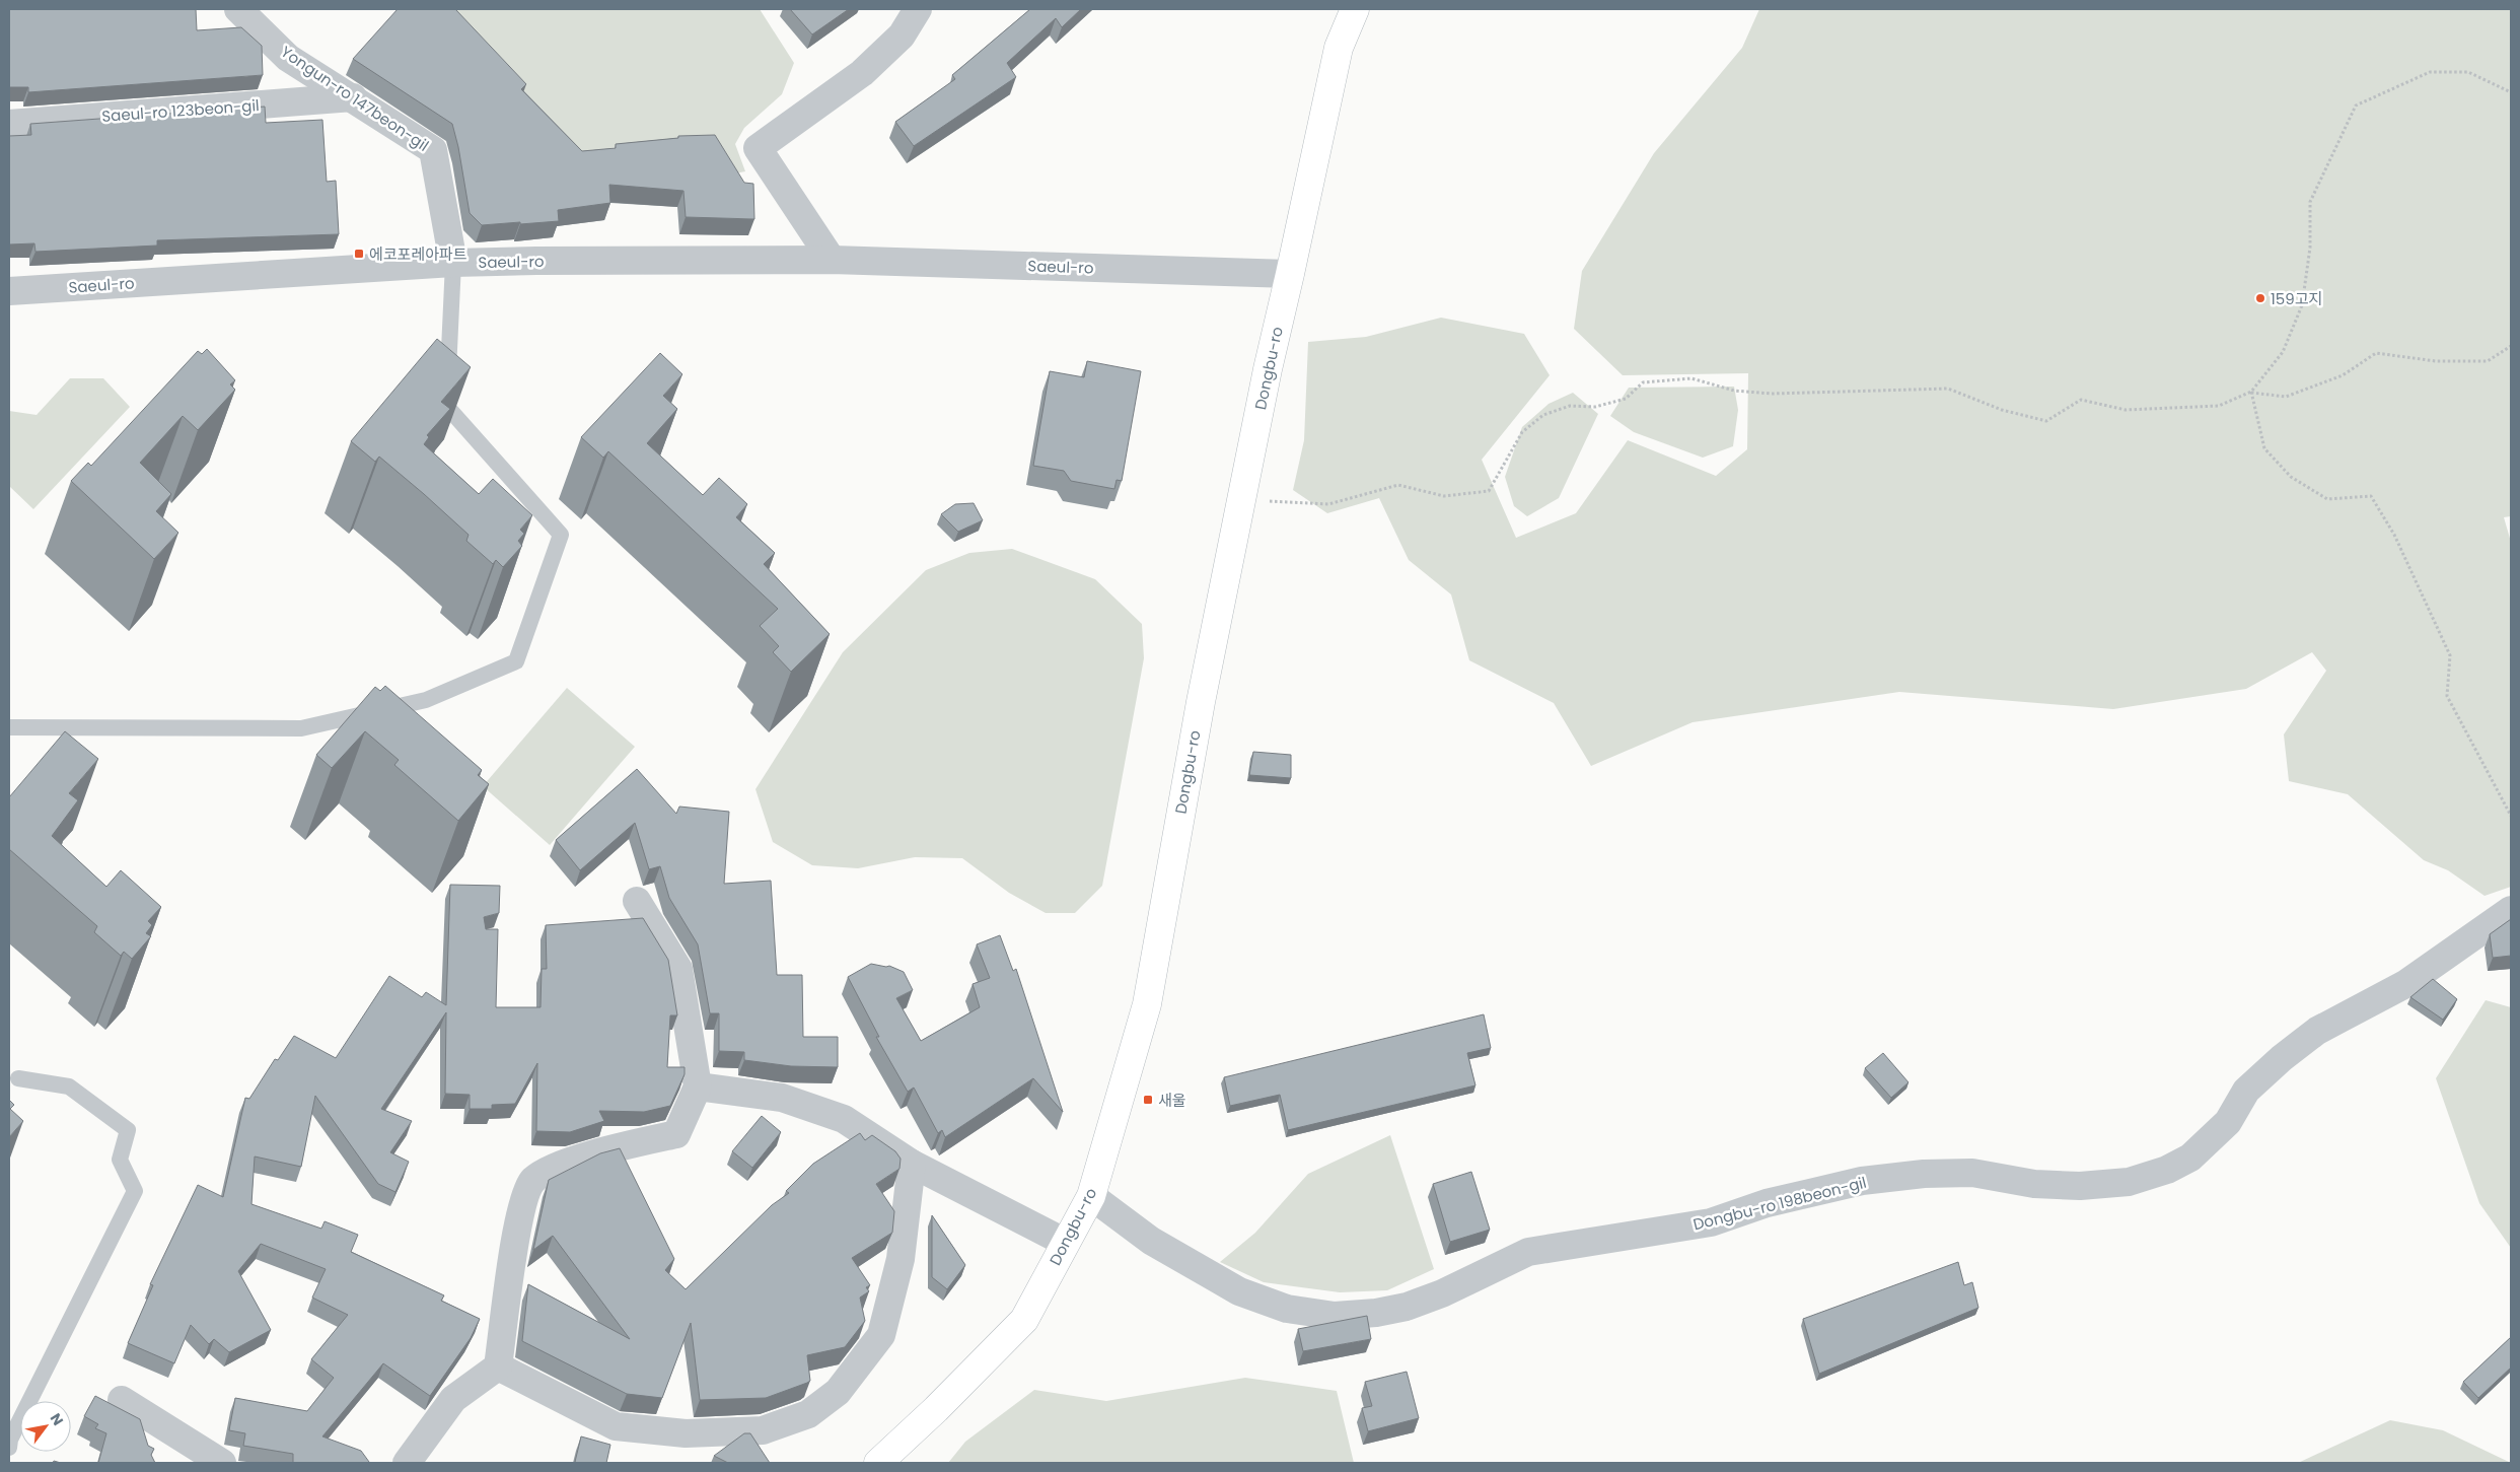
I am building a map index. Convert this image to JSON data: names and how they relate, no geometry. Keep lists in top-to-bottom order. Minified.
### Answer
{"streets":{"main road":["Dongbu-ro"],"street":["Yongun-ro 147beon-gil","Saeul-ro 123beon-gil","Saeul-ro","Dongbu-ro 198beon-gil"]},"crossings":[["Yongun-ro 147beon-gil","Saeul-ro 123beon-gil"],["Yongun-ro 147beon-gil","Saeul-ro"],["Saeul-ro","Dongbu-ro"],["Dongbu-ro","Dongbu-ro 198beon-gil"]],"places":{"transit":["에코포레아파트","새울"],"other":["159고지"]},"north":"top right"}
